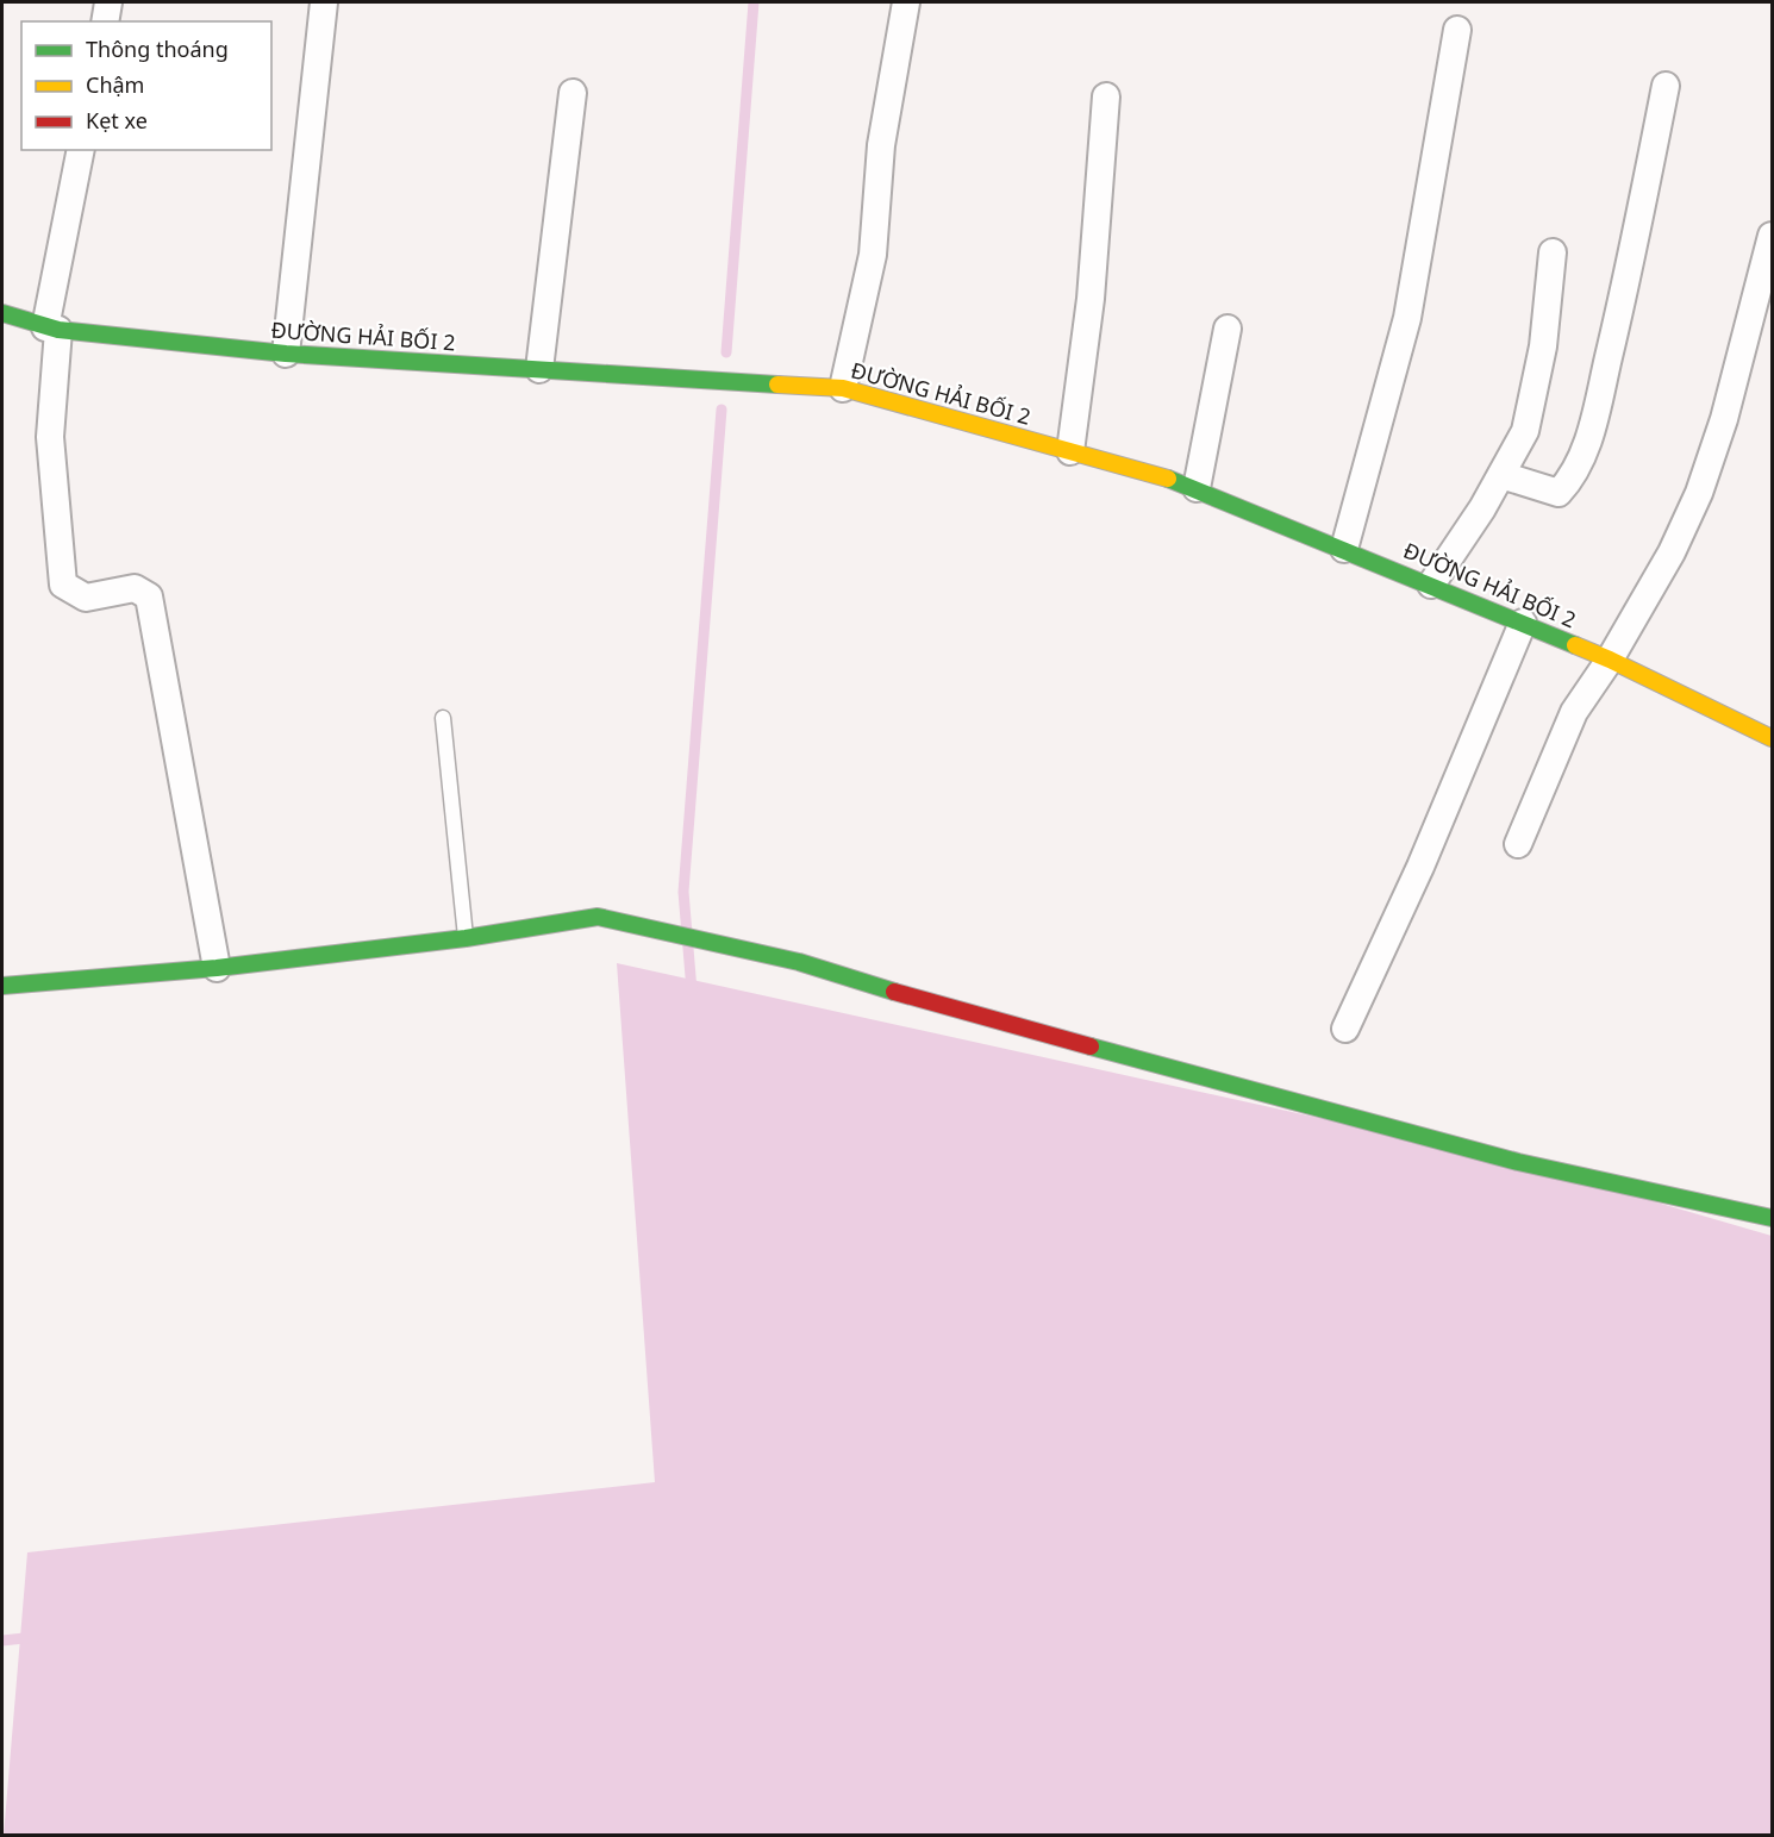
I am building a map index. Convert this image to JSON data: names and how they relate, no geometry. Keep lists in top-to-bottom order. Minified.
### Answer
{"streets":{"street":["ĐƯỜNG HẢI BỐI 2"]},"legend":["Thông thoáng","Chậm","Kẹt xe"]}
